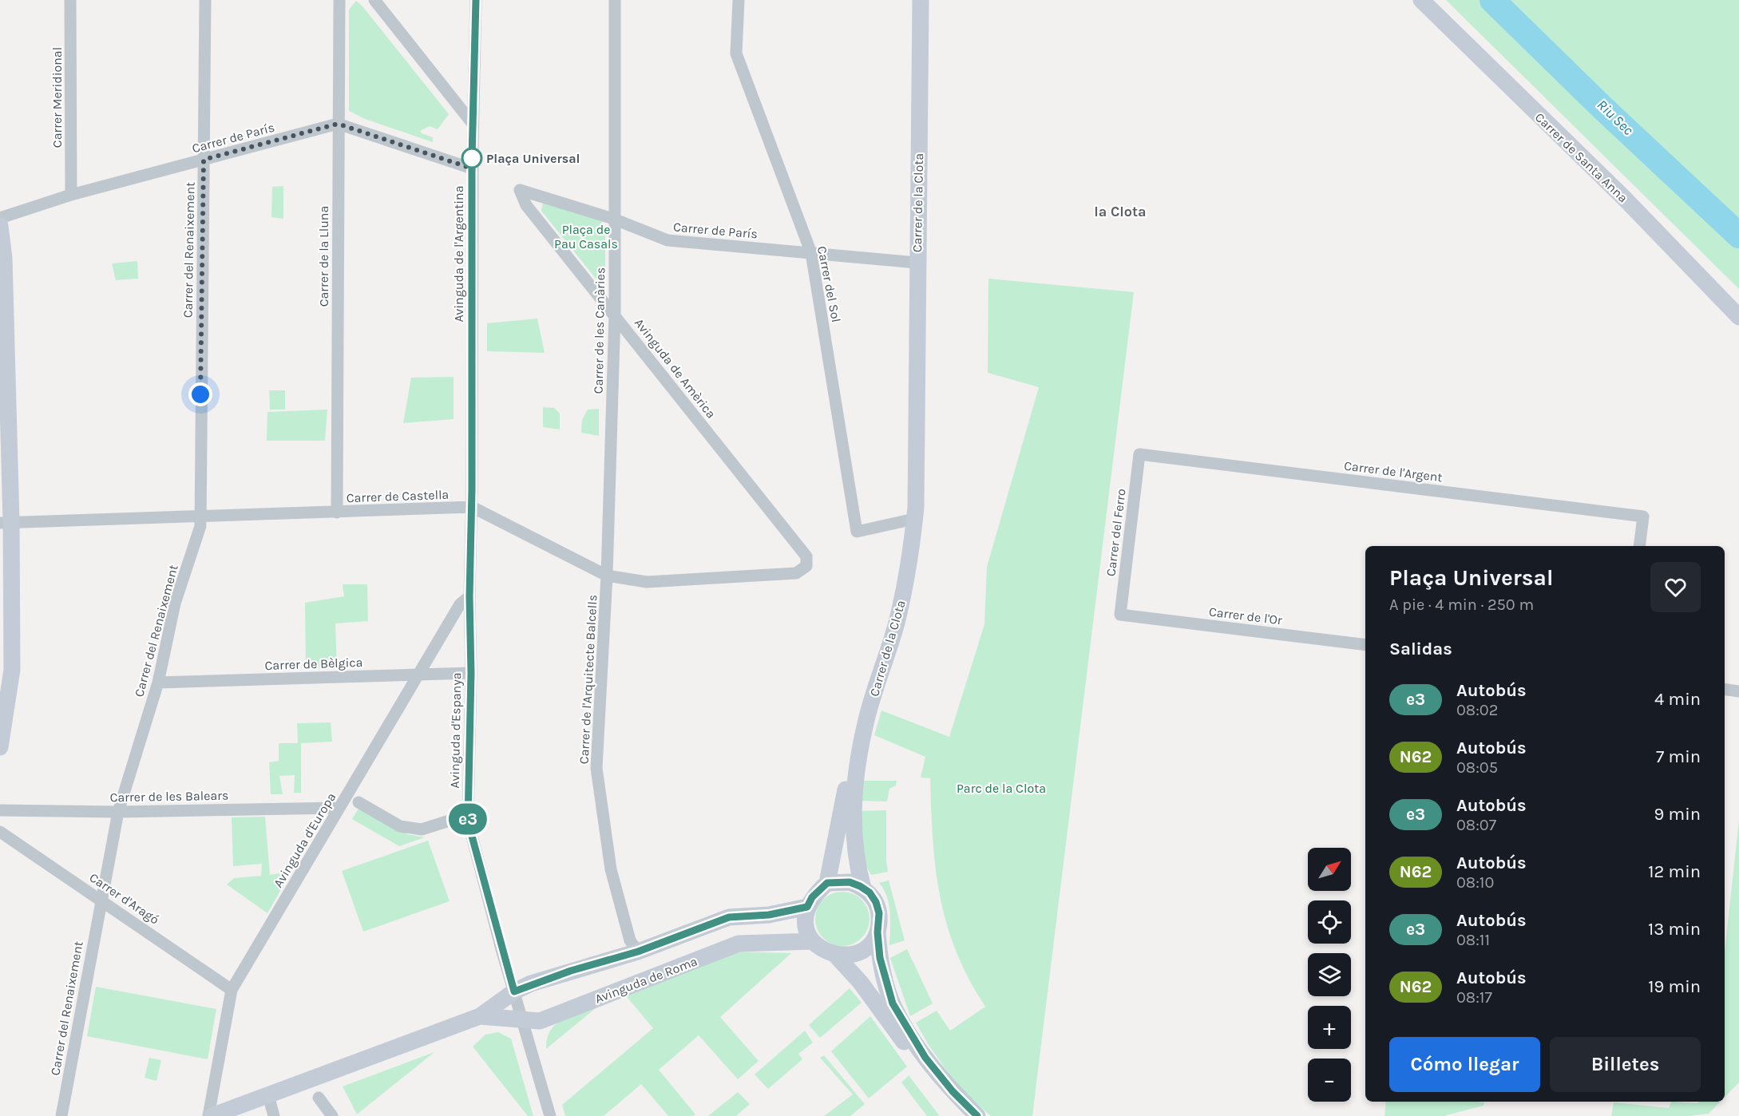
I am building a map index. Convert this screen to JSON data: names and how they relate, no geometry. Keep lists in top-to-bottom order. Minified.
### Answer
{"streets":{"street":["Carrer Meridional","Carrer de París","Carrer de Santa Anna","Carrer de la Clota","Carrer del Renaixement","Avinguda de l'Argentina","Carrer de la Lluna","Carrer del Sol","Carrer de les Canàries","Avinguda de Amèrica","Carrer de l'Argent","Carrer de Castella","Carrer del Ferro","Carrer de l'Or","Carrer de Bèlgica","Carrer de l'Arquitecte Balcells","Avinguda d'Espanya","Carrer de les Balears","Avinguda d'Europa","Carrer d'Aragó","Avinguda de Roma"]},"crossings":[["Carrer Meridional","Carrer de París"],["Carrer de París","Carrer de la Clota"],["Carrer de París","Carrer del Renaixement"],["Carrer de París","Carrer de la Lluna"],["Carrer de París","Carrer del Sol"],["Carrer de París","Carrer de les Canàries"],["Carrer de París","Avinguda de Amèrica"],["Carrer de la Clota","Carrer del Sol"],["Carrer de la Clota","Avinguda de Roma"],["Carrer del Renaixement","Carrer de Castella"],["Carrer del Renaixement","Carrer de Bèlgica"],["Carrer del Renaixement","Carrer de les Balears"],["Carrer del Renaixement","Carrer d'Aragó"],["Avinguda de l'Argentina","Carrer de Castella"],["Avinguda de l'Argentina","Avinguda d'Espanya"],["Carrer de la Lluna","Carrer de Castella"],["Carrer de les Canàries","Avinguda de Amèrica"],["Carrer de les Canàries","Carrer de Castella"],["Carrer de les Canàries","Carrer de l'Arquitecte Balcells"],["Avinguda de Amèrica","Carrer de Castella"],["Carrer de l'Argent","Carrer del Ferro"],["Carrer de Castella","Carrer de l'Arquitecte Balcells"],["Carrer de Castella","Avinguda d'Espanya"],["Carrer del Ferro","Carrer de l'Or"],["Carrer de Bèlgica","Avinguda d'Espanya"],["Carrer de Bèlgica","Avinguda d'Europa"],["Carrer de l'Arquitecte Balcells","Avinguda de Roma"],["Avinguda d'Espanya","Avinguda d'Europa"],["Avinguda d'Espanya","Avinguda de Roma"],["Carrer de les Balears","Avinguda d'Europa"],["Avinguda d'Europa","Carrer d'Aragó"],["Avinguda d'Europa","Avinguda de Roma"]],"districts":["la Clota"],"water":["Riu Sec"],"parks":["Plaça de Pau Casals","Parc de la Clota"],"places":["Plaça Universal"],"lines":["bus line e3"],"north":"top right","page":{"on_map":"e3","heading":[["Plaça Universal","A pie · 4 min · 250 m"],"Salidas"],"list":[{"mark":"e3","name":"Autobús","note":"08:02","value":"4 min"},{"mark":"N62","name":"Autobús","note":"08:05","value":"7 min"},{"mark":"e3","name":"Autobús","note":"08:07","value":"9 min"},{"mark":"N62","name":"Autobús","note":"08:10","value":"12 min"},{"mark":"e3","name":"Autobús","note":"08:11","value":"13 min"},{"mark":"N62","name":"Autobús","note":"08:17","value":"19 min"}],"map_buttons":["+","−"],"buttons":["Cómo llegar","Billetes"]}}
